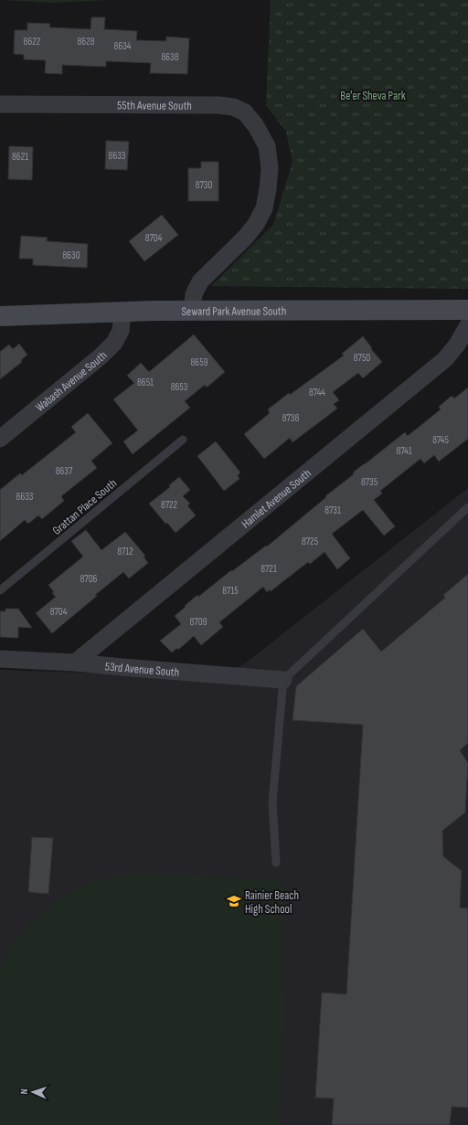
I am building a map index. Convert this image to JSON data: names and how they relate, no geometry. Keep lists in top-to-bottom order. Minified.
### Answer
{"streets":{"street":["55th Avenue South","Seward Park Avenue South","Wabash Avenue South","Hamlet Avenue South","53rd Avenue South"],"lane":["Grattan Place South"]},"crossings":[["55th Avenue South","Seward Park Avenue South"],["Seward Park Avenue South","Wabash Avenue South"],["Hamlet Avenue South","53rd Avenue South"]],"parks":["Be'er Sheva Park"],"places":{"school or university":["Rainier Beach High School"]},"house_numbers":["8622","8628","8634","8638","8633","8621","8730","8704","8630","8750","8659","8651","8653","8744","8738","8745","8741","8637","8735","8633","8722","8731","8725","8712","8721","8706","8715","8704","8709"],"north":"left"}
